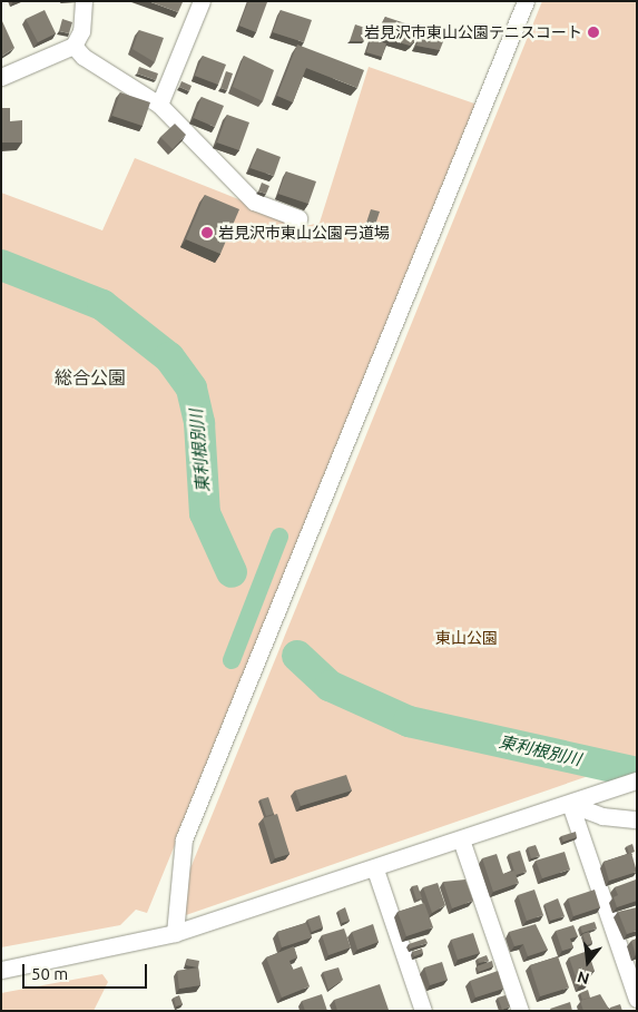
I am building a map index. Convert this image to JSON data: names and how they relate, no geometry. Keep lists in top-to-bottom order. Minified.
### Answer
{"districts":["総合公園"],"water":["東利根別川"],"parks":["東山公園"],"places":["岩見沢市東山公園テニスコート","岩見沢市東山公園弓道場"],"scale_bar":"50 m","north":"bottom"}
